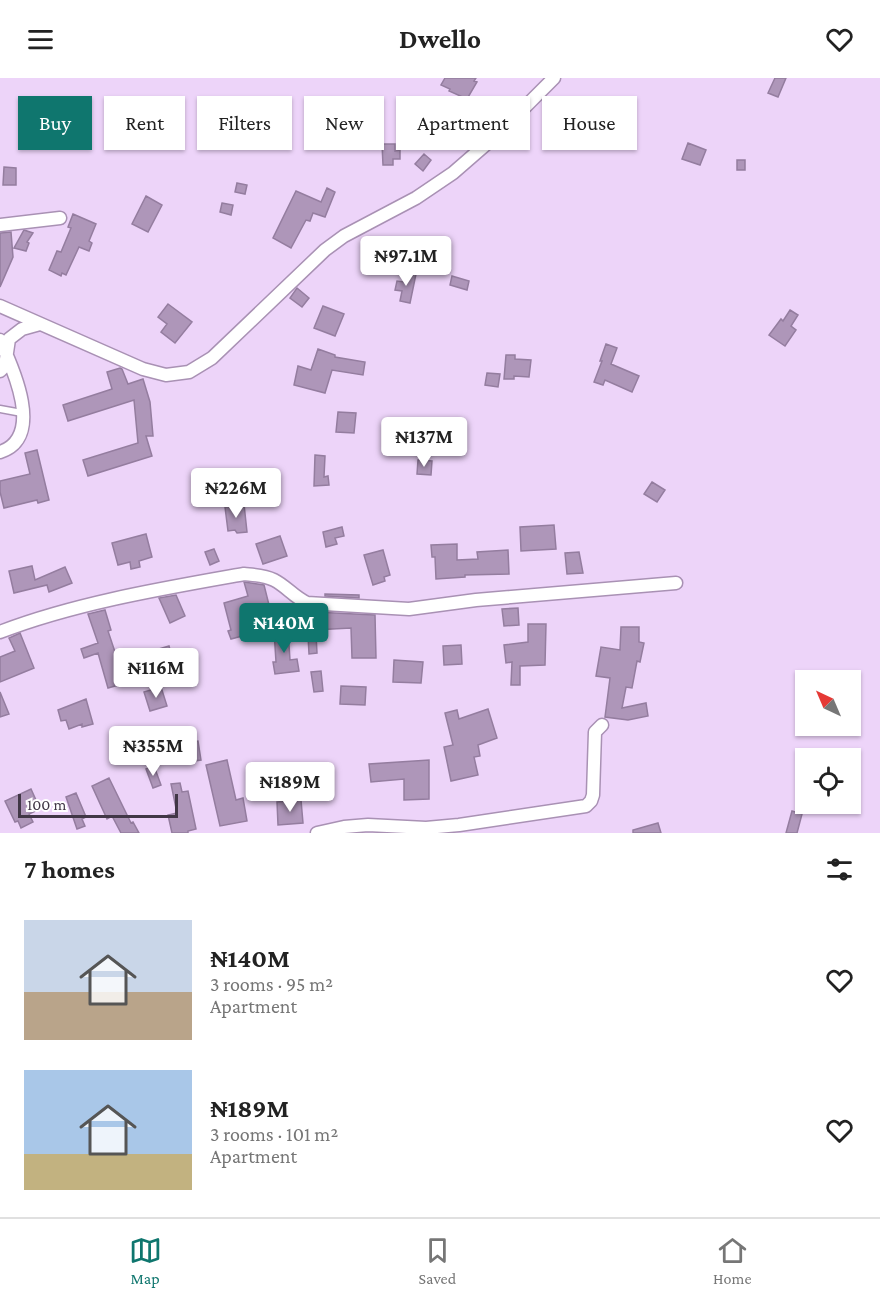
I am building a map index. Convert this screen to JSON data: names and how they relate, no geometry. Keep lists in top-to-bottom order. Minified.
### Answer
{"scale_bar":"100 m","north":"top left","page":{"header":"Dwello","chip":["Buy","Rent","Filters","New","Apartment","House"],"price":["₦97.1M","₦137M","₦226M","₦140M","₦116M","₦355M","₦189M"],"scale":"100 m","heading":"7 homes","list":[{"name":"₦140M","note":"3 rooms · 95 m² · Apartment"},{"name":"₦189M","note":"3 rooms · 101 m² · Apartment"}],"tabs":["Map","Saved","Home"]}}
